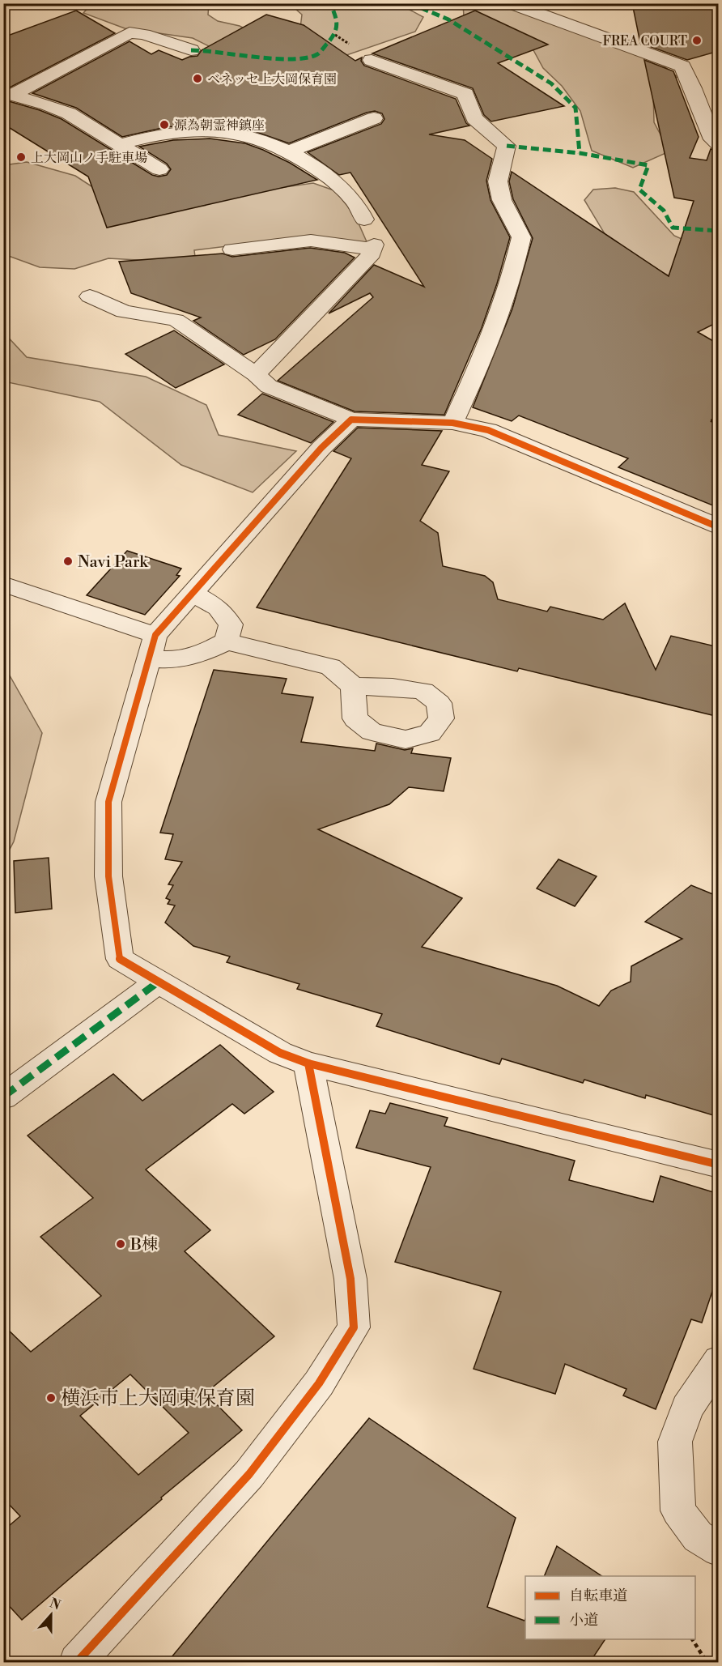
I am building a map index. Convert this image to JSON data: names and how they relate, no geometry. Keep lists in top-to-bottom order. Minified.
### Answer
{"places":["FREA COURT","ベネッセ上大岡保育園","源為朝霊神鎮座","上大岡山ノ手駐車場","Navi Park","B棟","横浜市上大岡東保育園"],"legend":["自転車道","小道"],"north":"top"}
